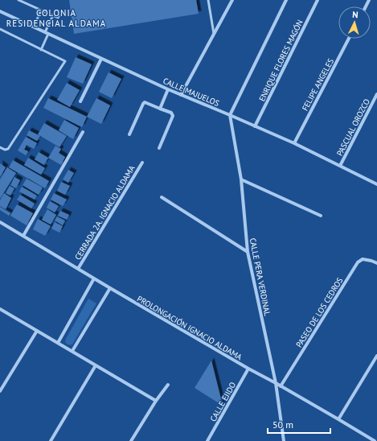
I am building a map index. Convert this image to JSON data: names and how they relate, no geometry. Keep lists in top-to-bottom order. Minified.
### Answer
{"streets":{"street":["ENRIQUE FLORES MAGÓN","FELIPE ANGELES","CALLE MAJUELOS","PASCUAL OROZCO","CERRADA 2A. IGNACIO ALDAMA","CALLE PERA VERDINAL","PASEO DE LOS CEDROS","PROLONGACIÓN IGNACIO ALDAMA","CALLE EJIDO"]},"crossings":[["ENRIQUE FLORES MAGÓN","CALLE MAJUELOS"],["FELIPE ANGELES","CALLE MAJUELOS"],["CALLE MAJUELOS","PASCUAL OROZCO"],["CALLE MAJUELOS","CALLE PERA VERDINAL"],["CERRADA 2A. IGNACIO ALDAMA","PROLONGACIÓN IGNACIO ALDAMA"],["CALLE PERA VERDINAL","PROLONGACIÓN IGNACIO ALDAMA"],["PASEO DE LOS CEDROS","PROLONGACIÓN IGNACIO ALDAMA"],["PROLONGACIÓN IGNACIO ALDAMA","CALLE EJIDO"]],"districts":["COLONIA RESIDENCIAL ALDAMA"],"scale_bar":"50 m","north":"top"}
